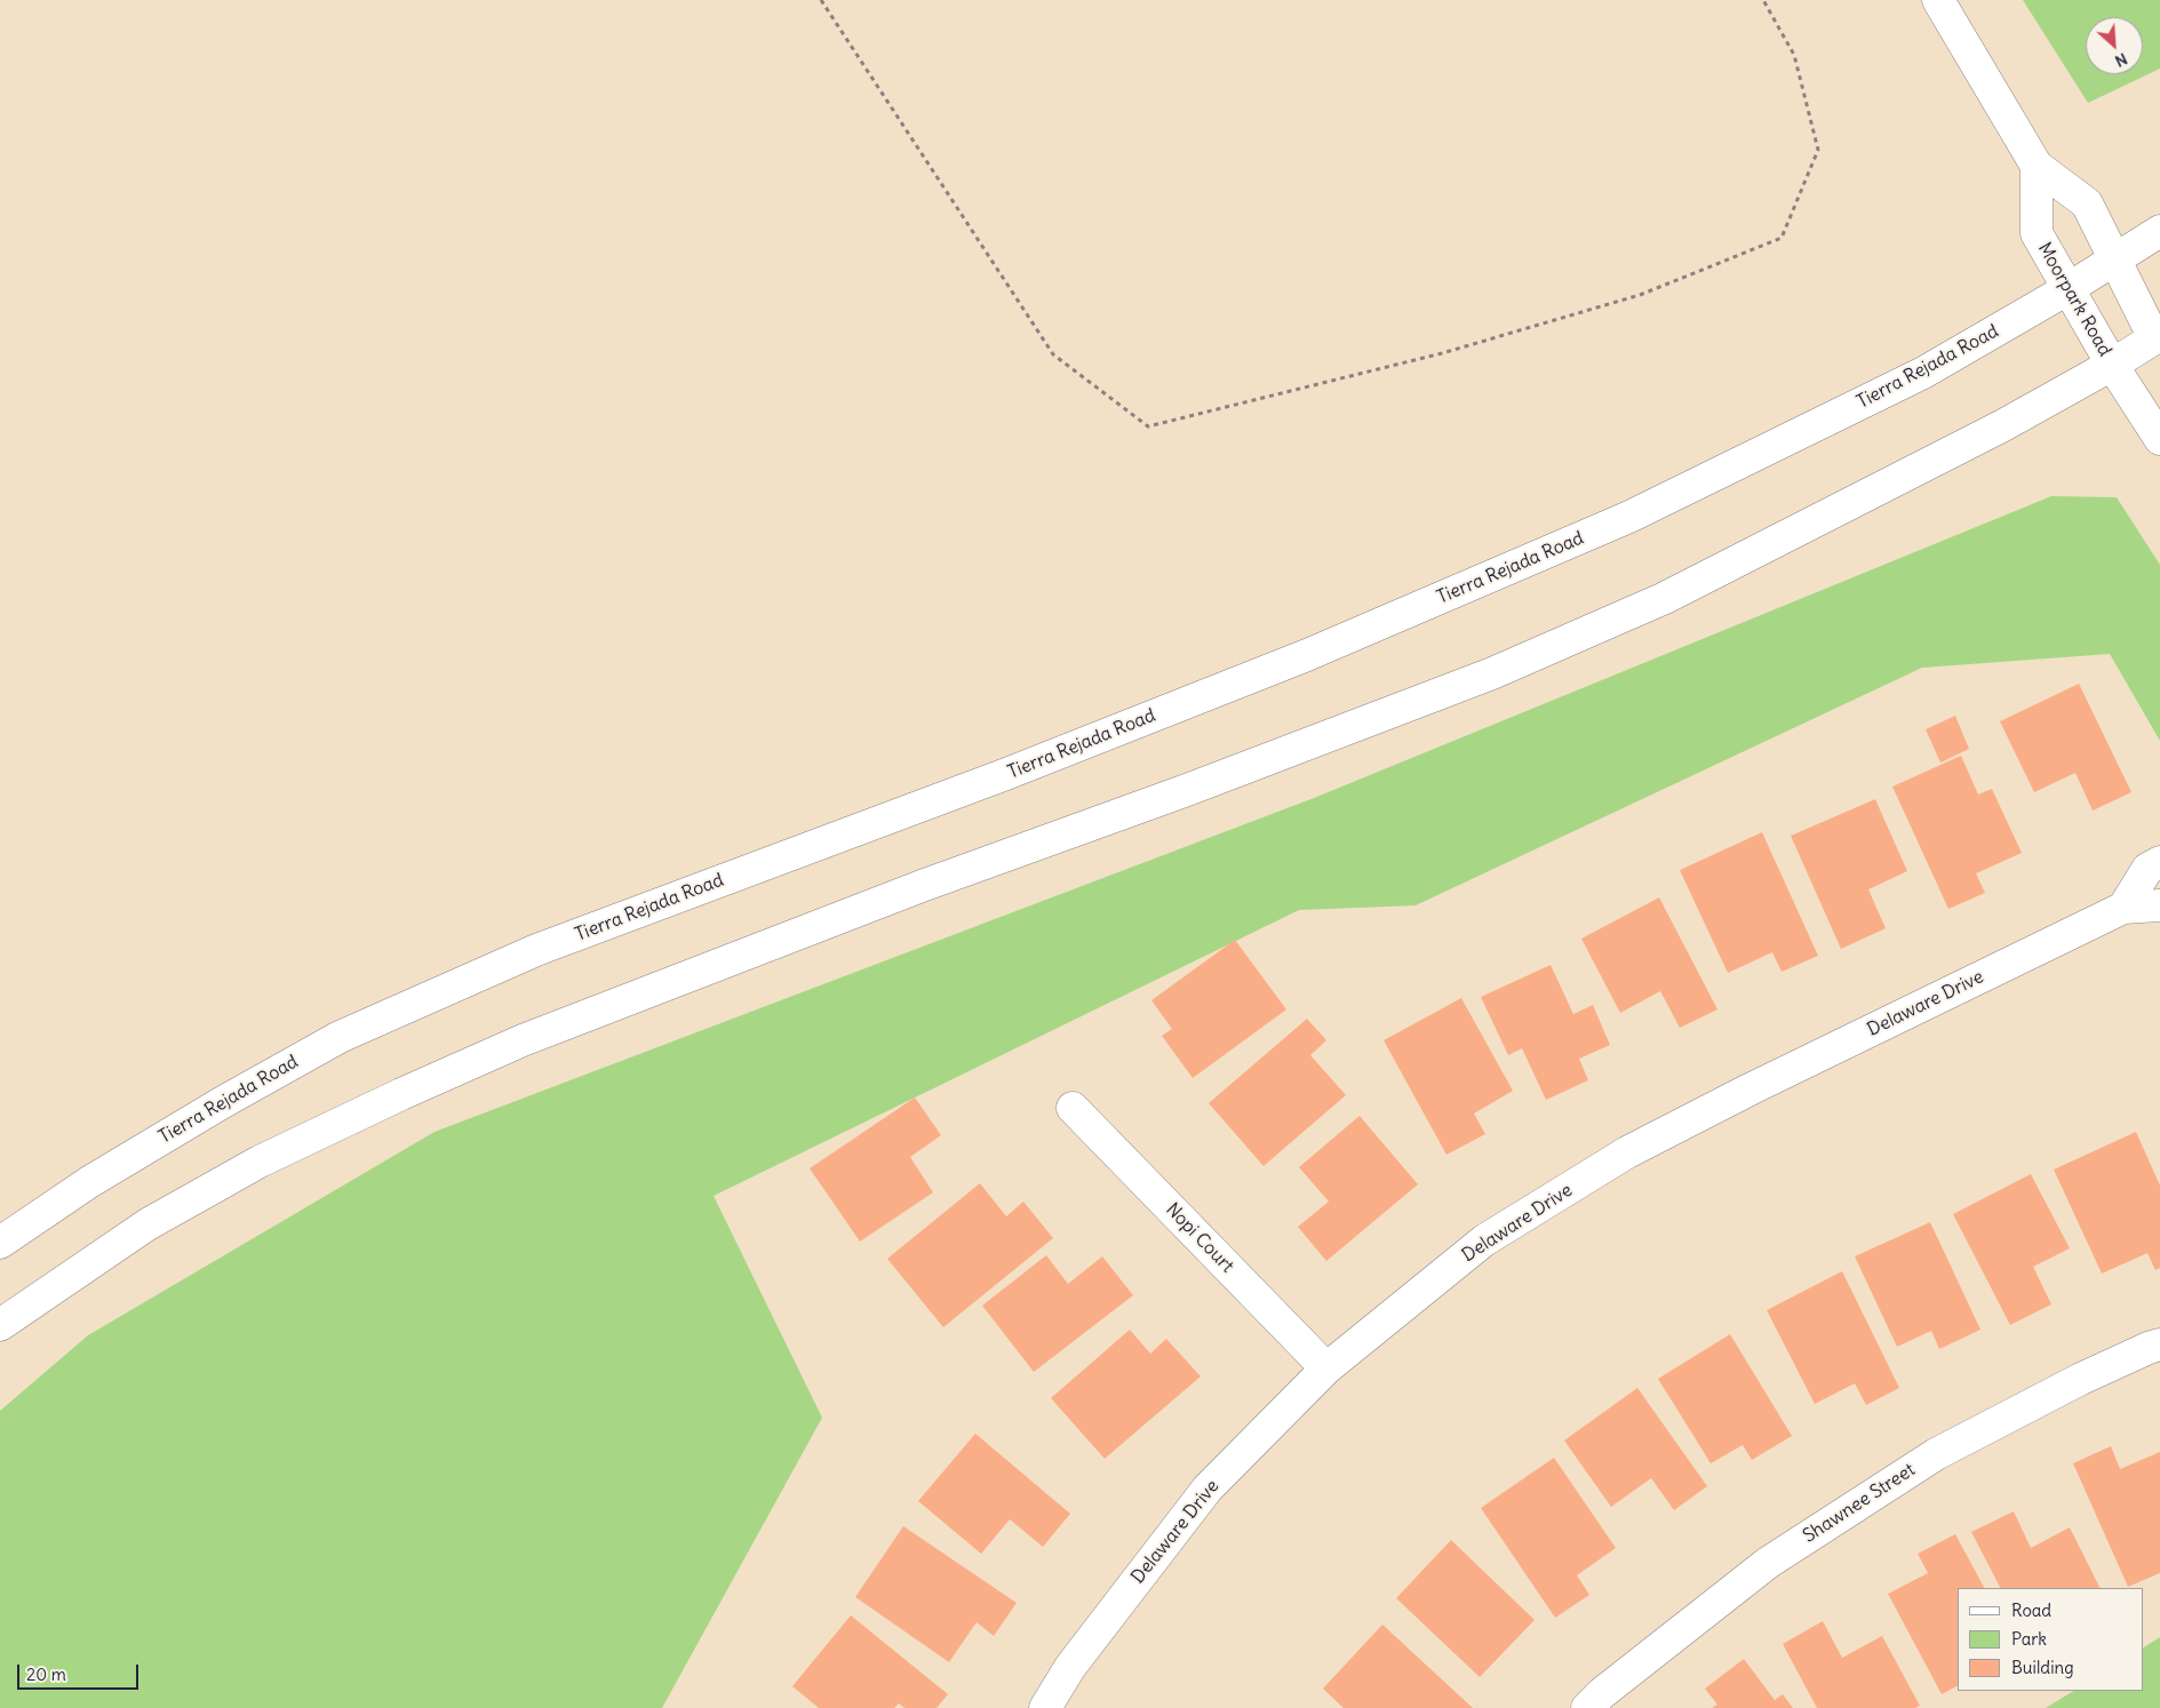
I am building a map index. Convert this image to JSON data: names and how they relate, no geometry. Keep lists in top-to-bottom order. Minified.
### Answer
{"streets":{"main road":["Moorpark Road","Tierra Rejada Road","Delaware Drive","Nopi Court","Shawnee Street"]},"crossings":[["Moorpark Road","Tierra Rejada Road"],["Delaware Drive","Nopi Court"]],"legend":["Road","Park","Building"],"scale_bar":"20 m","north":"bottom right"}
